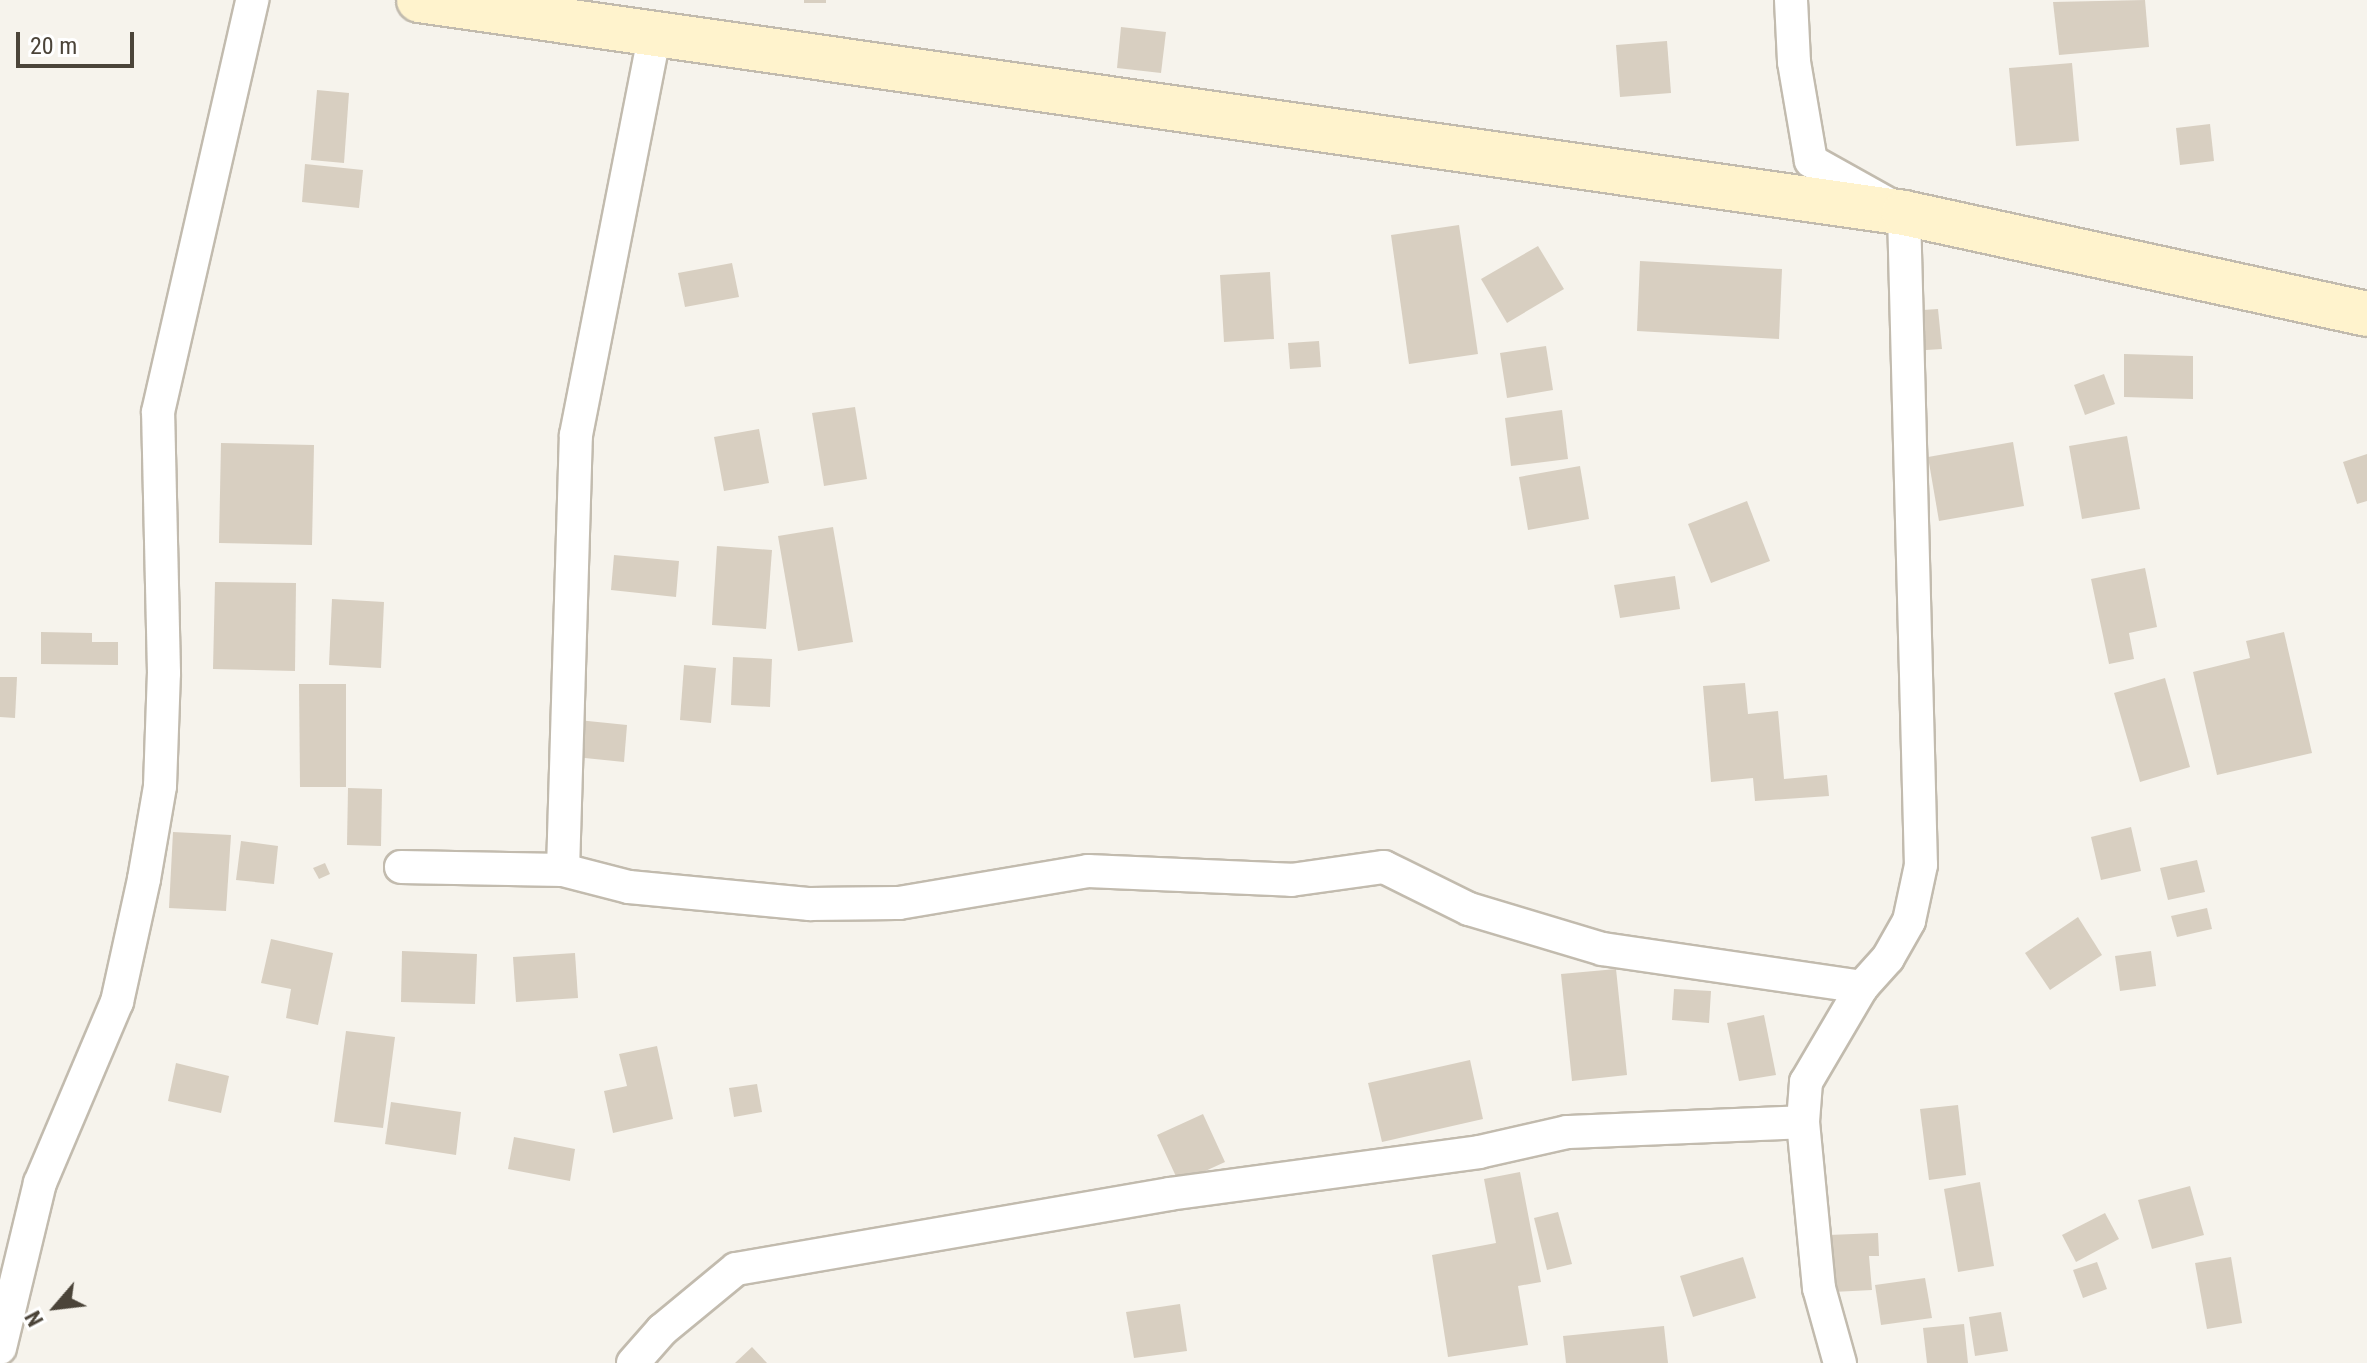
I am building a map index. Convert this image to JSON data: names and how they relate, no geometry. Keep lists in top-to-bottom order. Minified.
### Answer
{"scale_bar":"20 m","north":"bottom left"}
